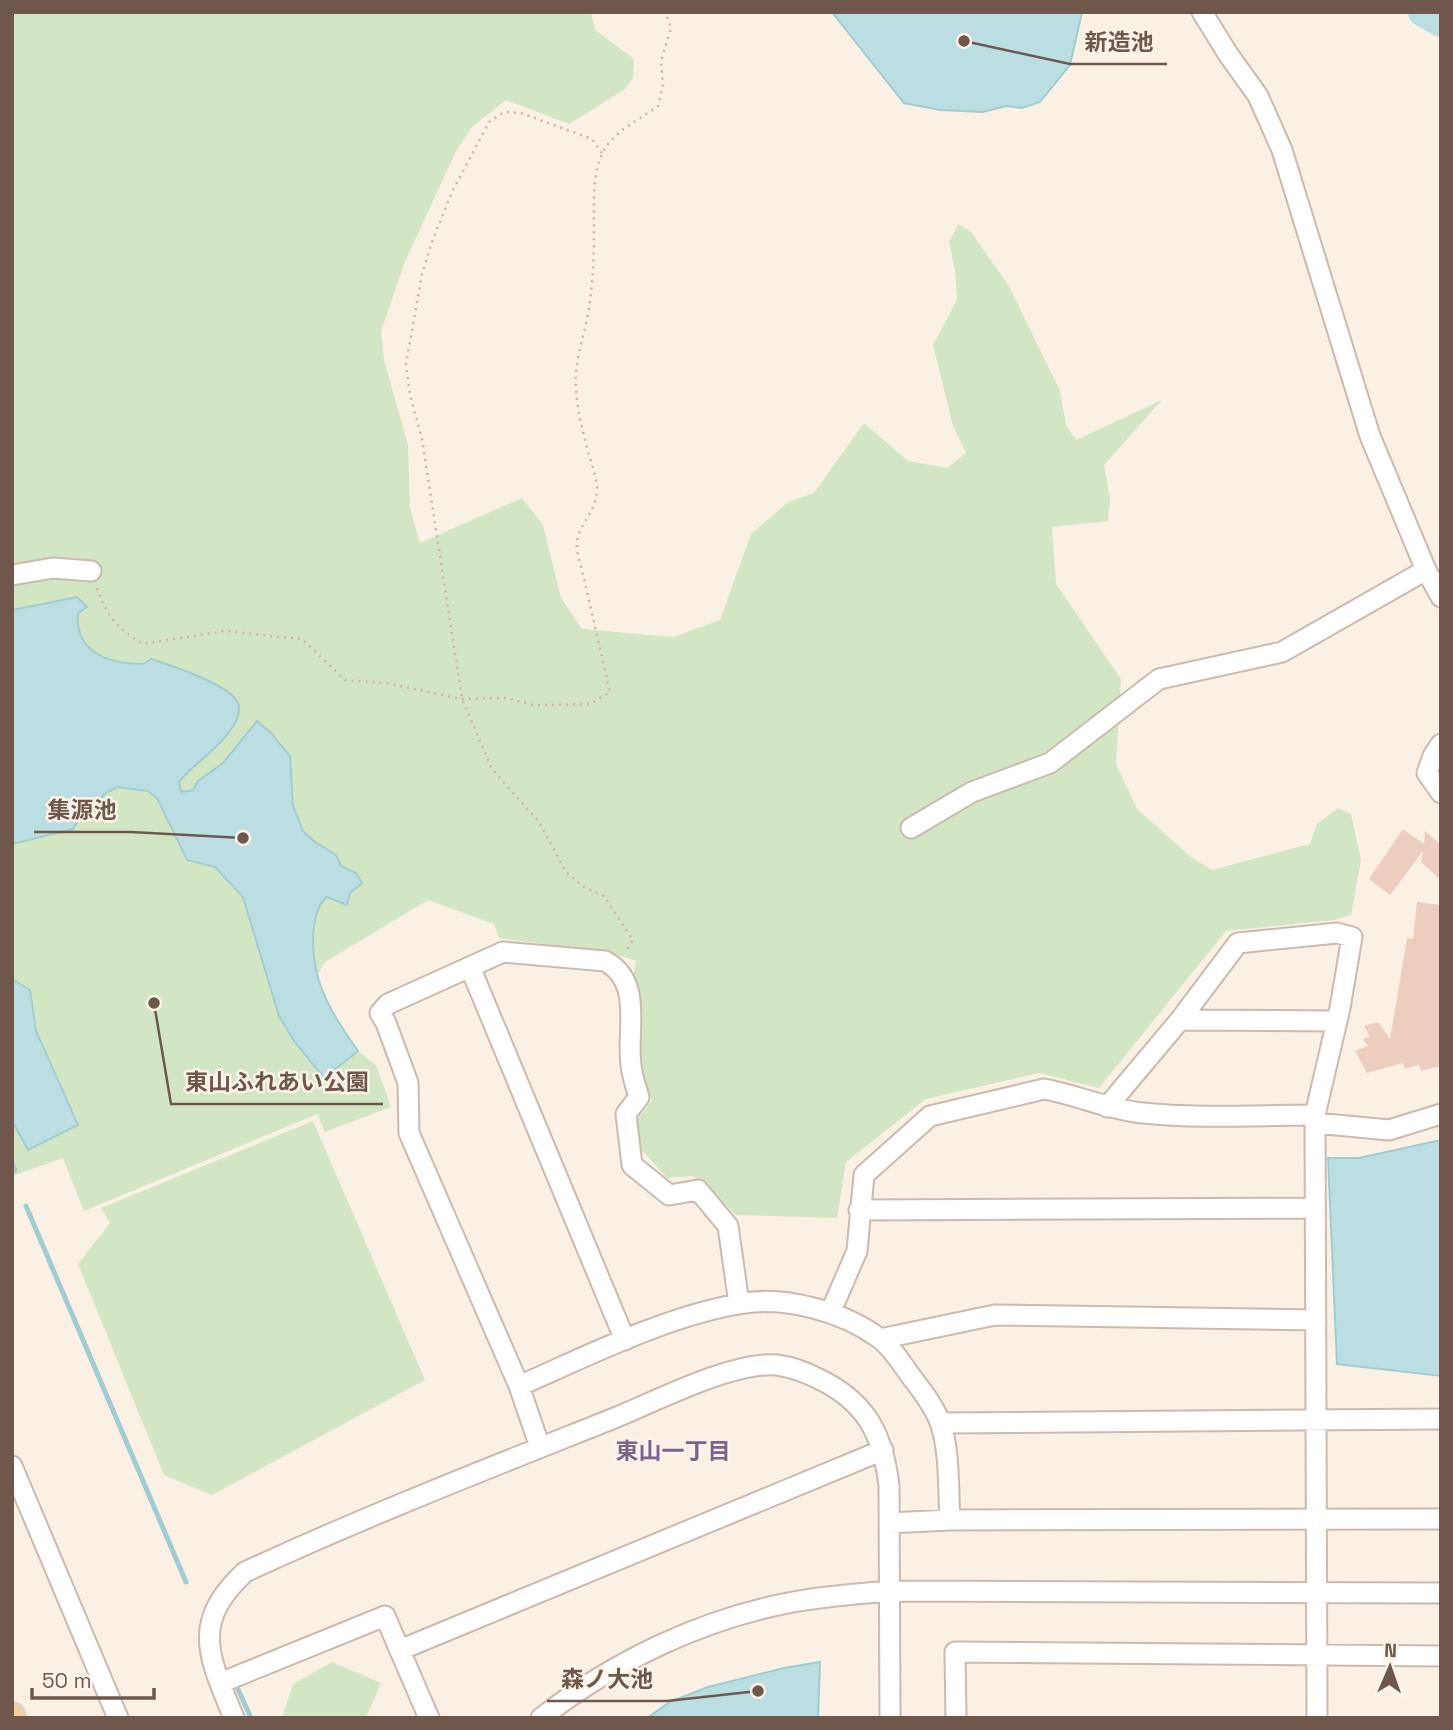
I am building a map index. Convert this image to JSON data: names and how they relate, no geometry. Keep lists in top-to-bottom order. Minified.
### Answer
{"districts":["東山一丁目"],"places":["新造池","集源池","東山ふれあい公園","森ノ大池"],"scale_bar":"50 m","north":"top"}
